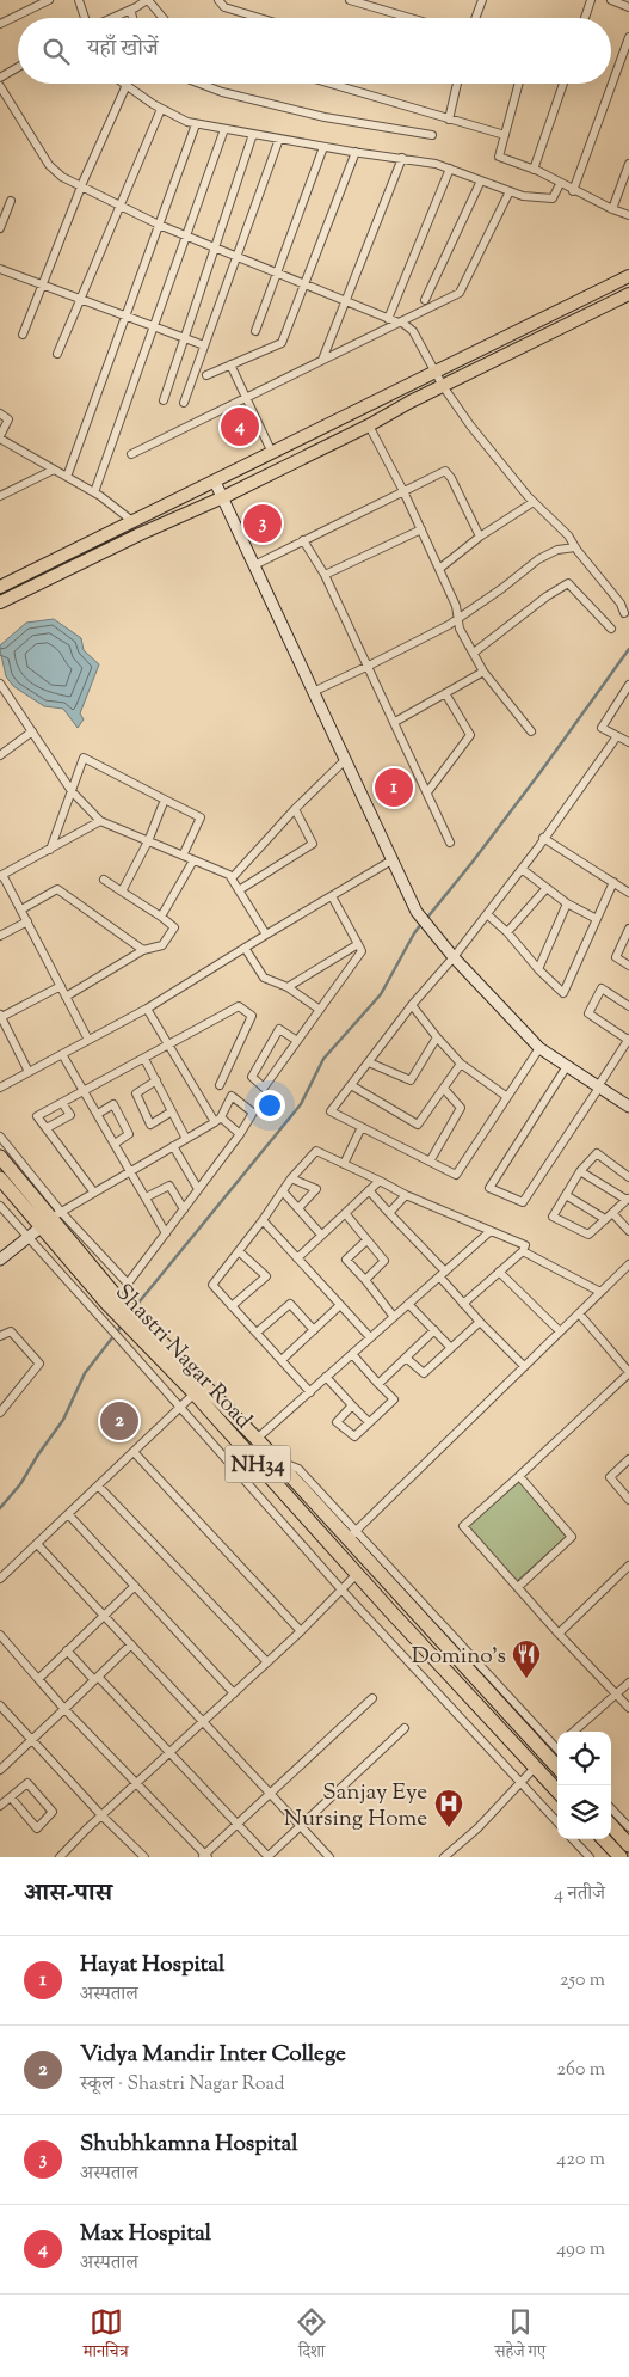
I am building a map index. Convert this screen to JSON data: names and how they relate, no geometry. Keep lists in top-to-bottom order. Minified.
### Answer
{"streets":{"highway":["Shastri Nagar Road","NH34"]},"crossings":[["Shastri Nagar Road","NH34"]],"places":{"restaurant":["Domino's"],"hospital":["Sanjay Eye Nursing Home"]},"page":{"search":"यहाँ खोजें","pins":["4","3","1","2"],"heading":["आस-पास","4 नतीजे"],"list":[{"mark":"1","name":"Hayat Hospital","note":"अस्पताल","value":"250 m"},{"mark":"2","name":"Vidya Mandir Inter College","note":"स्कूल · Shastri Nagar Road","value":"260 m"},{"mark":"3","name":"Shubhkamna Hospital","note":"अस्पताल","value":"420 m"},{"mark":"4","name":"Max Hospital","note":"अस्पताल","value":"490 m"}],"nav":["मानचित्र","दिशा","सहेजे गए"]}}
